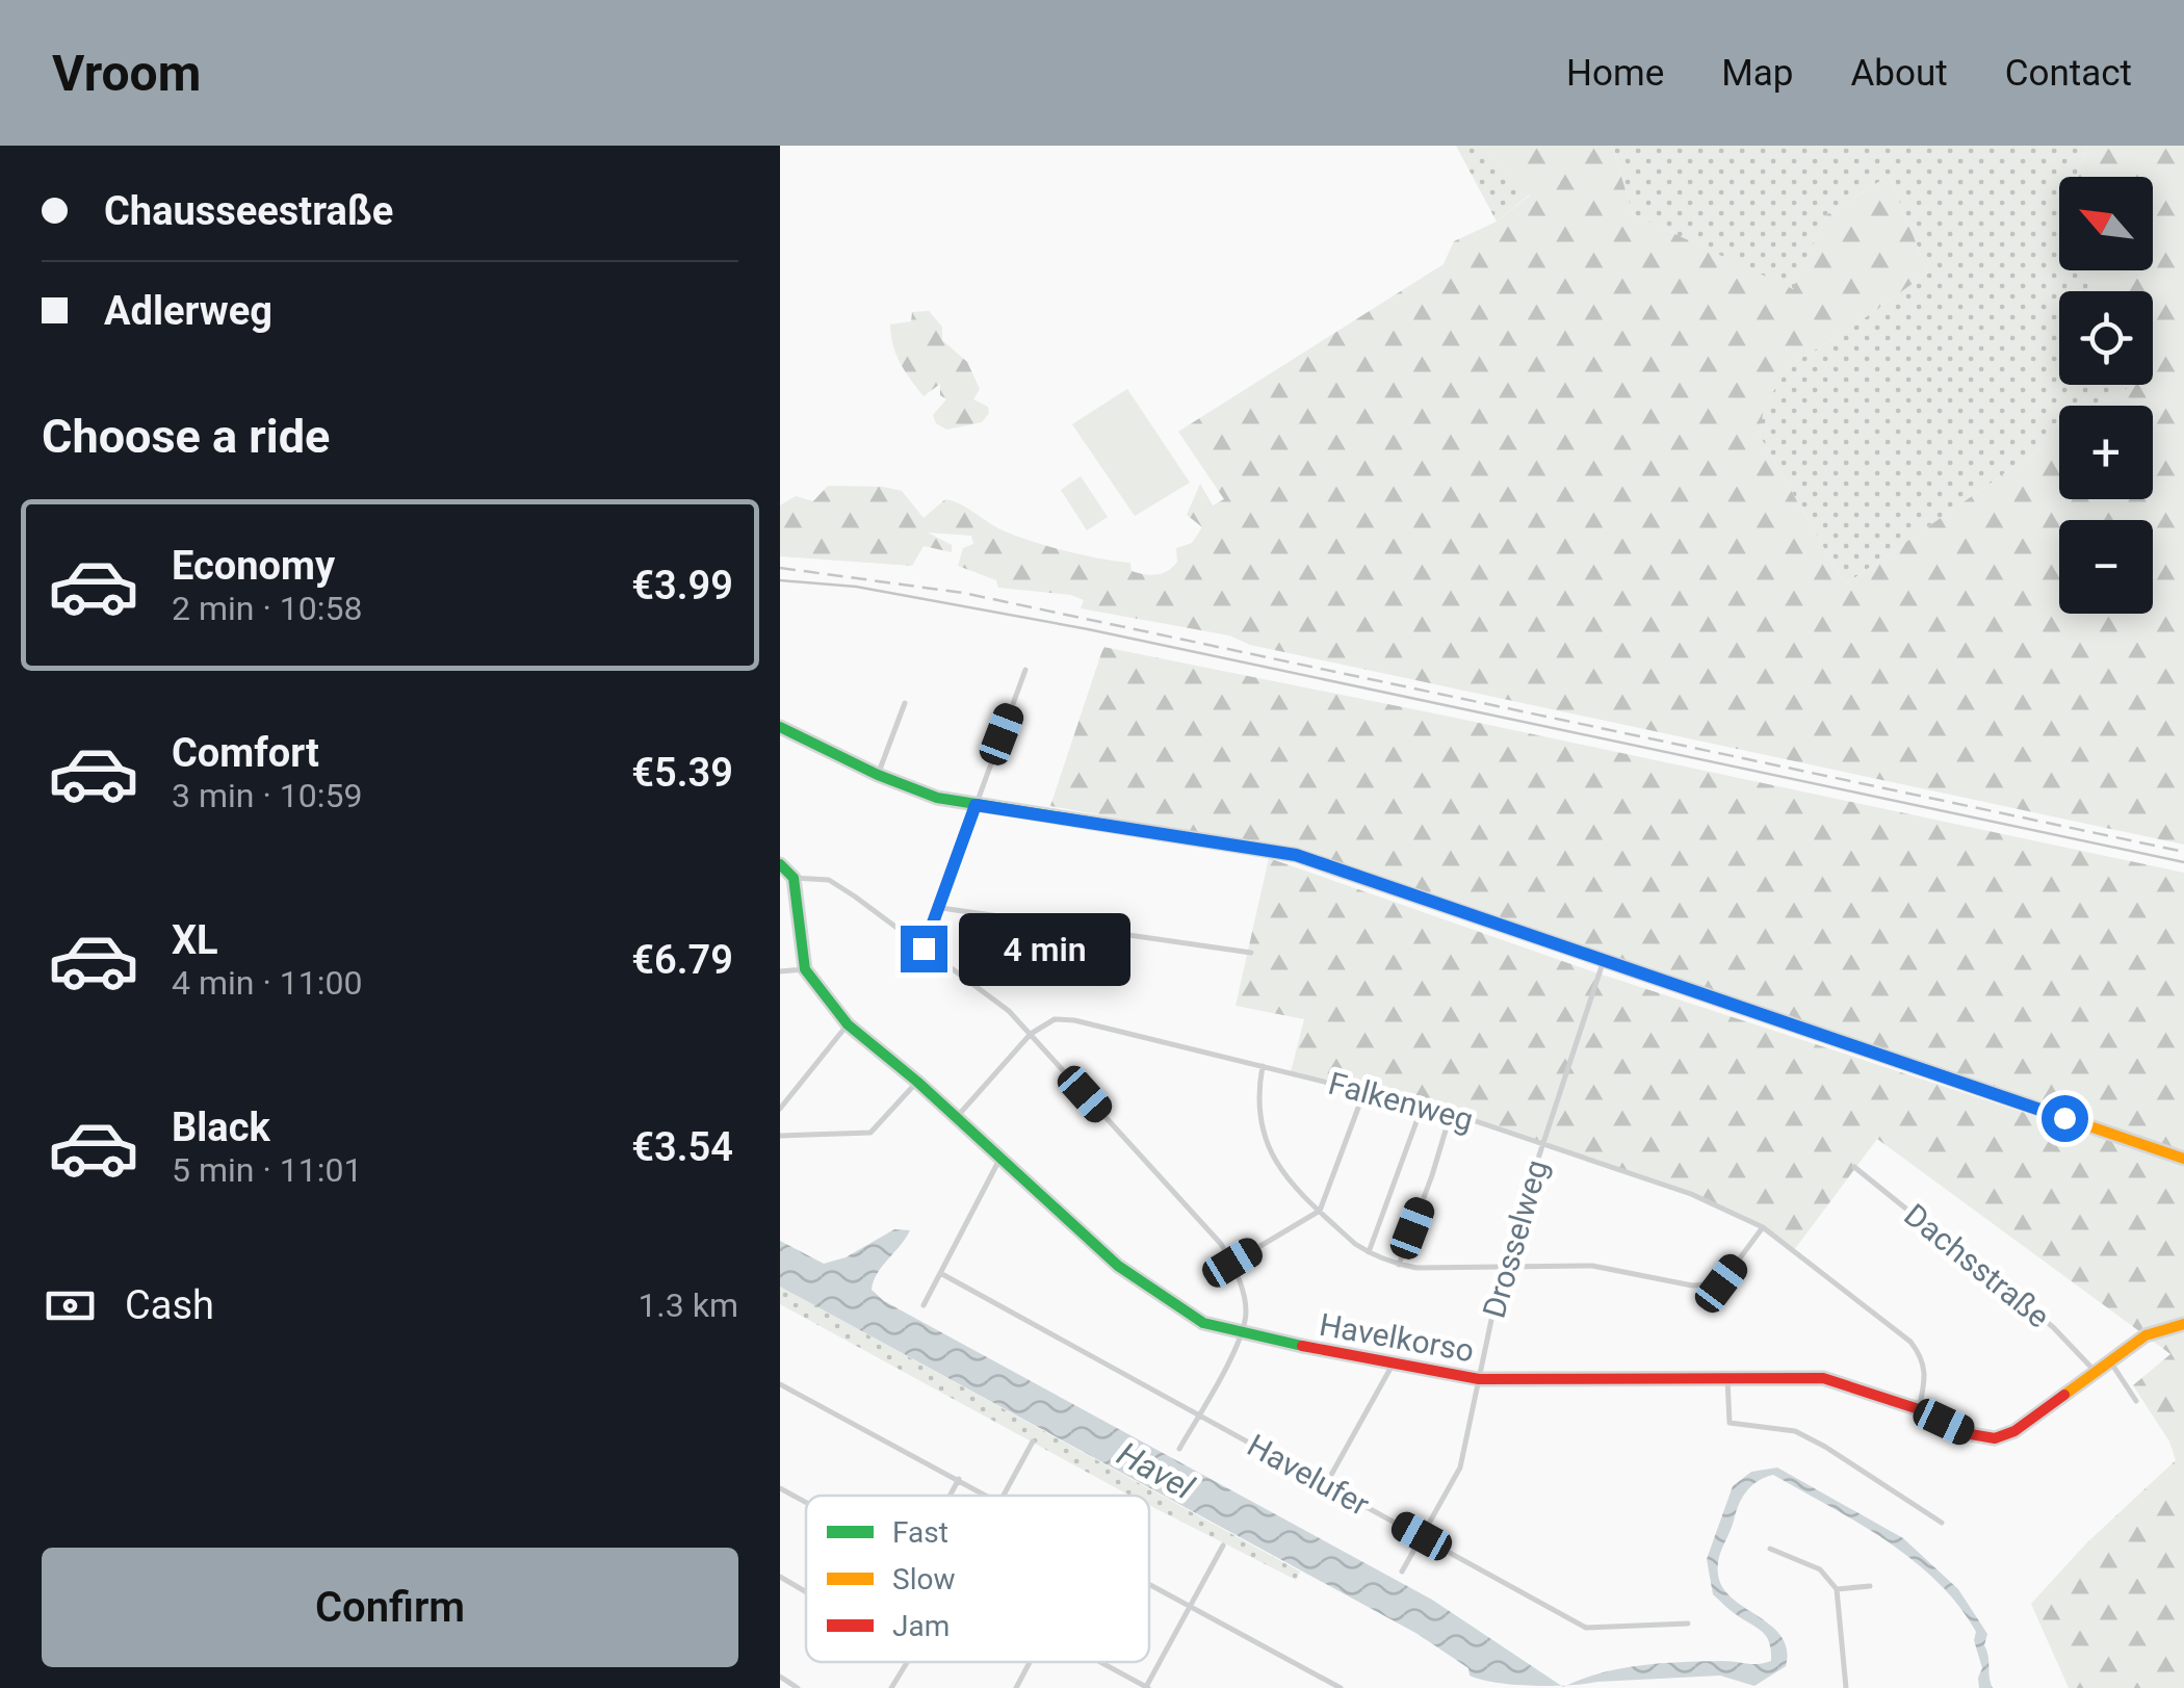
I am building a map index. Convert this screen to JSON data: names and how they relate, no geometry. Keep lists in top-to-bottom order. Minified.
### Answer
{"streets":{"street":["Falkenweg","Drosselweg","Dachsstraße","Havelkorso","Havelufer"]},"crossings":[["Falkenweg","Drosselweg"],["Falkenweg","Havelkorso"],["Drosselweg","Havelkorso"],["Drosselweg","Havelufer"],["Dachsstraße","Havelkorso"]],"water":["Havel"],"legend":["Fast","Slow","Jam"],"north":"top left","page":{"header":"Vroom","nav":["Home","Map","About","Contact"],"banner":["Chausseestraße","Adlerweg"],"map_buttons":["+","−"],"heading":"Choose a ride","list":[{"name":"Economy","note":"2 min · 10:58","value":"€3.99"},{"name":"Comfort","note":"3 min · 10:59","value":"€5.39"},{"name":"XL","note":"4 min · 11:00","value":"€6.79"},{"name":"Black","note":"5 min · 11:01","value":"€3.54"}],"bubble":"4 min","pay":["Cash","1.3 km"],"buttons":"Confirm"}}
